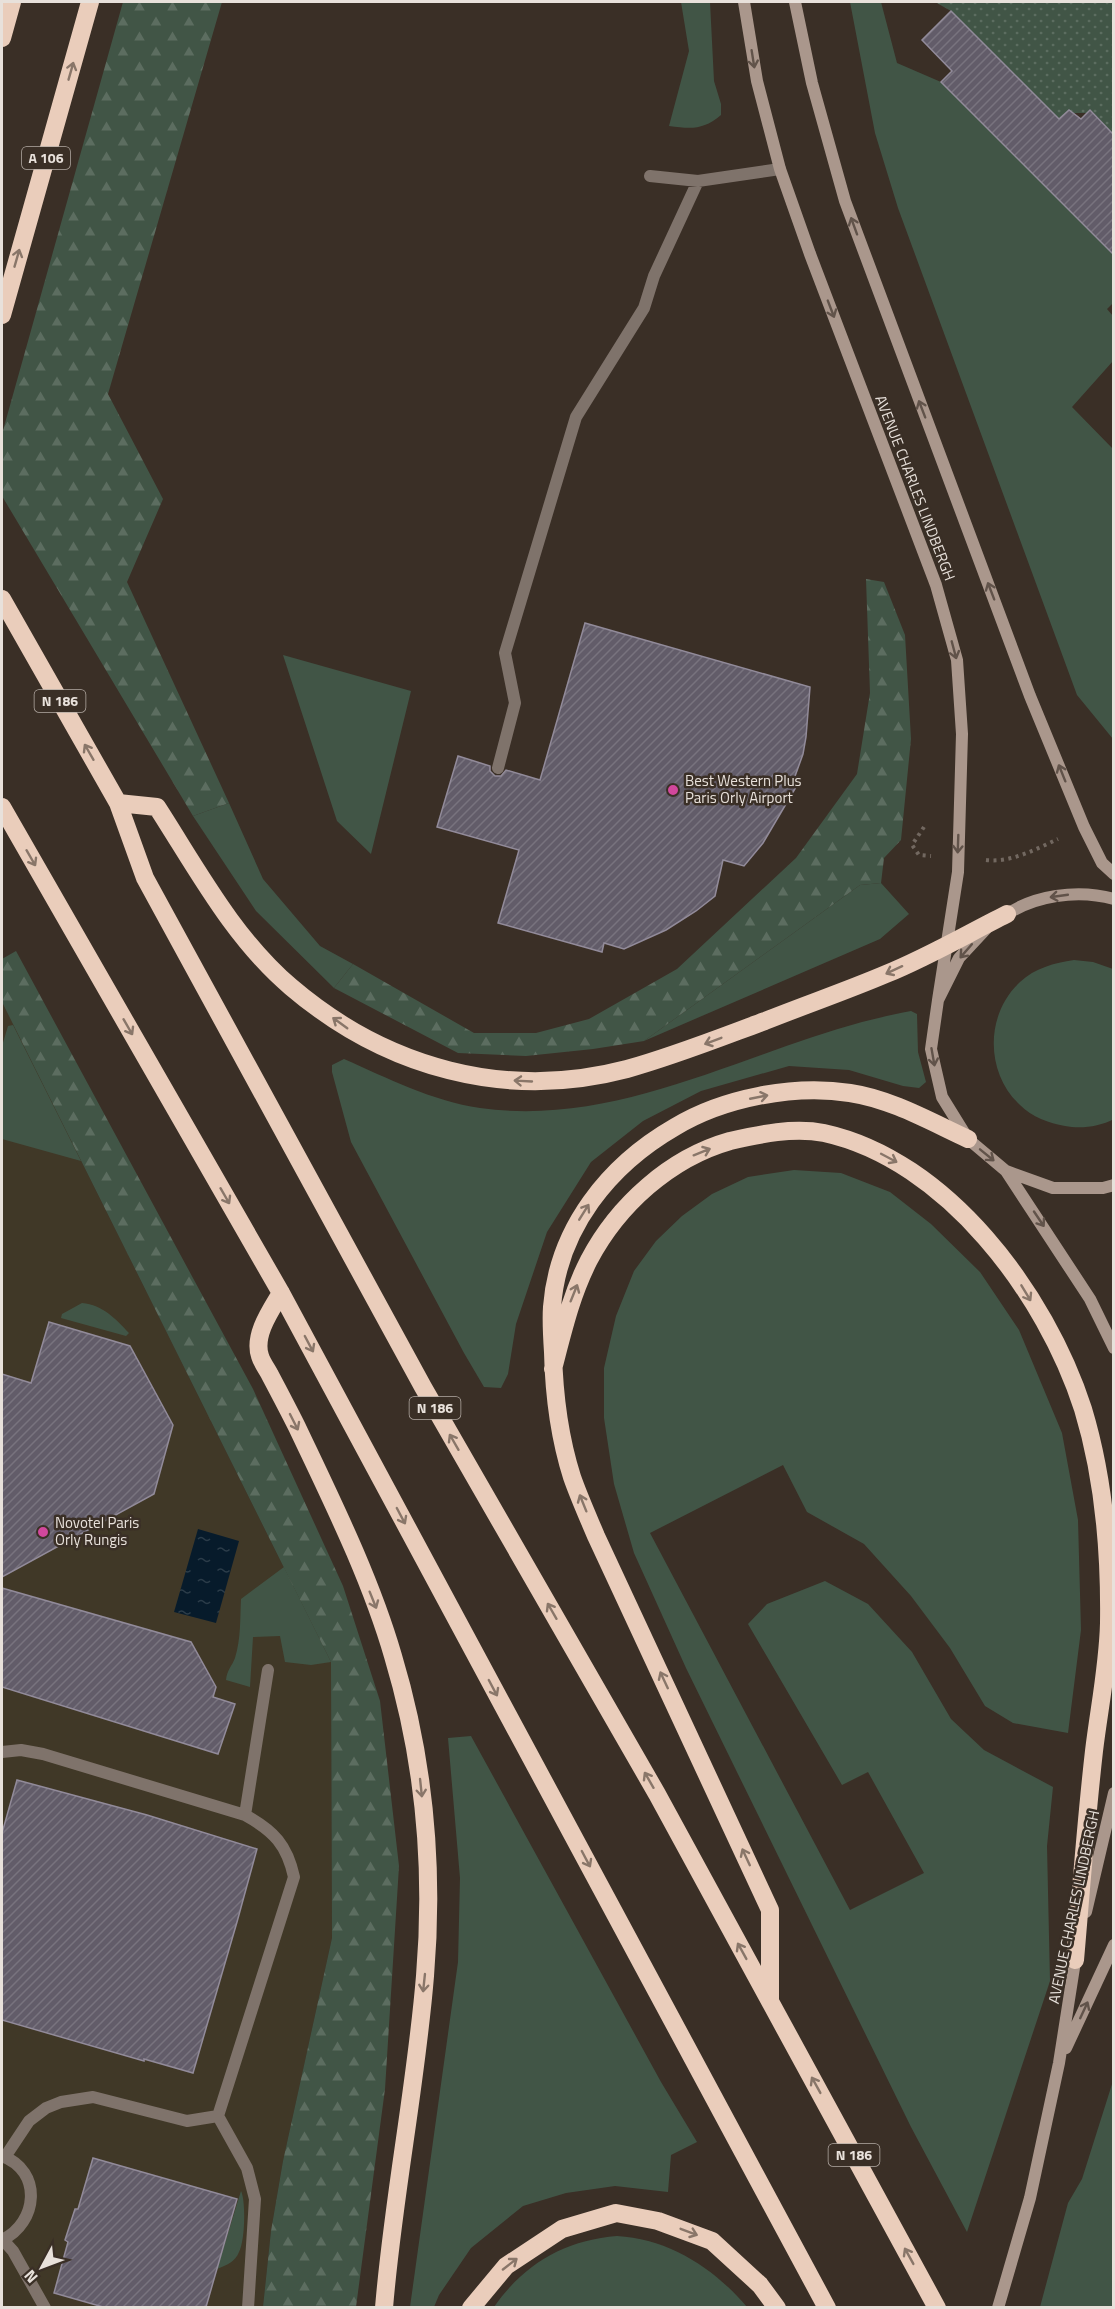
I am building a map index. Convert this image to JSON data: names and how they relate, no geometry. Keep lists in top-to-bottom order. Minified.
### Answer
{"streets":{"highway":["A 106","N 186"],"main road":["AVENUE CHARLES LINDBERGH"]},"places":["Best Western Plus Paris Orly Airport","Novotel Paris Orly Rungis"],"north":"bottom left"}
